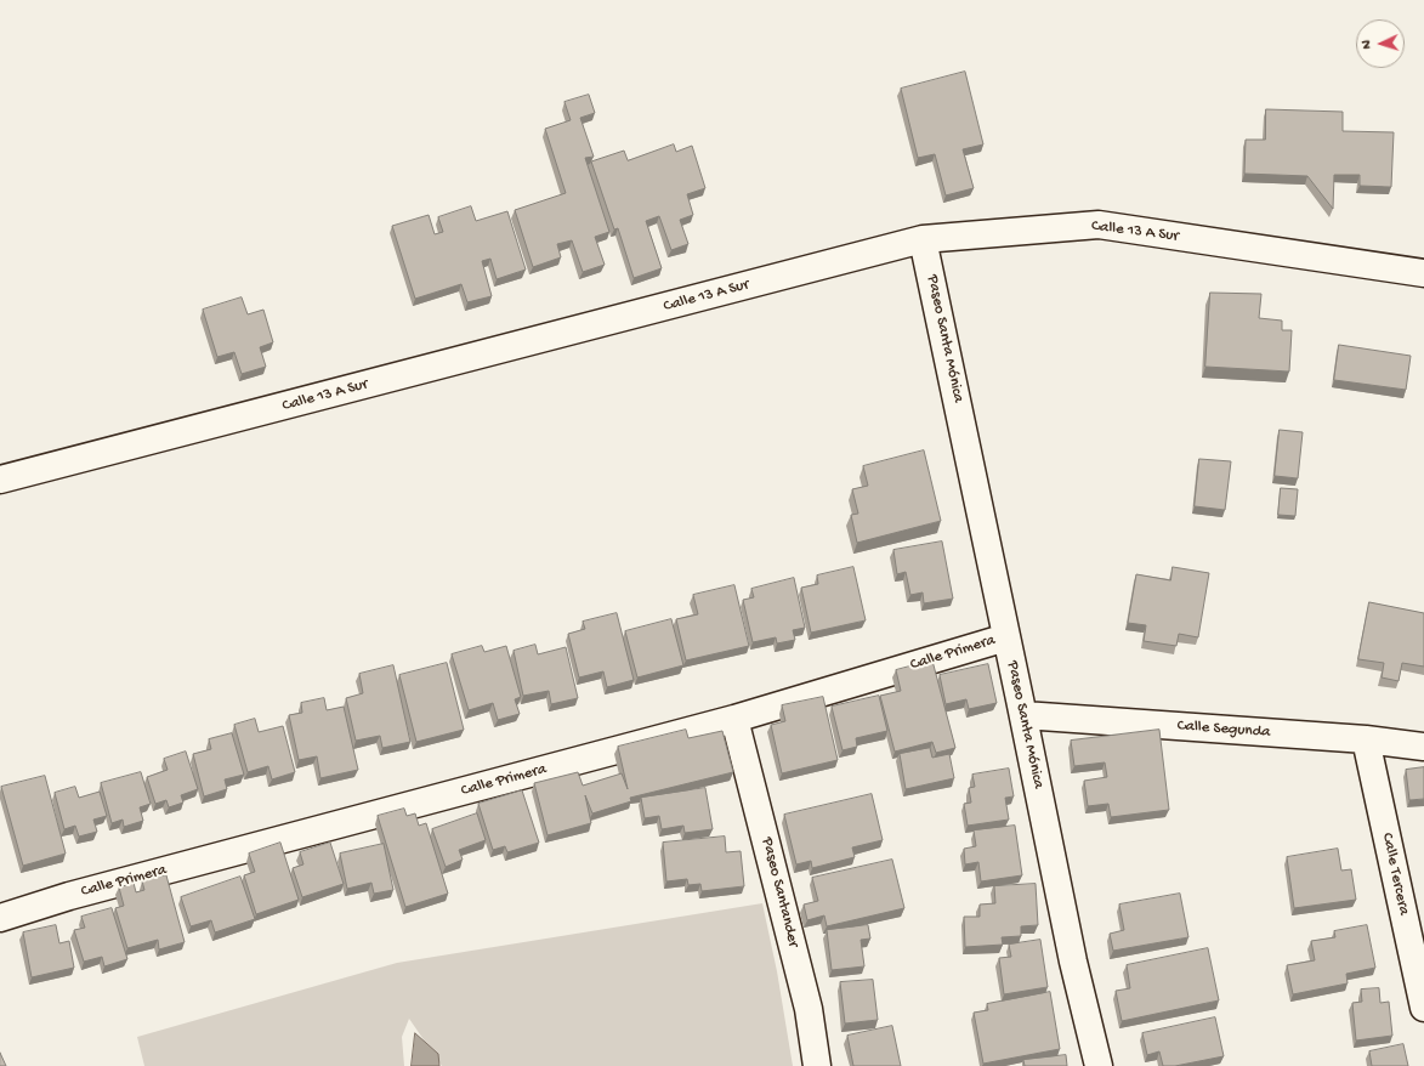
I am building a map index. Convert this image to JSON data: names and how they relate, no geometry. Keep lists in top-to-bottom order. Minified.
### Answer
{"streets":{"street":["Calle 13 A Sur","Paseo Santa Mónica","Calle Primera","Calle Segunda","Calle Tercera","Paseo Santander"]},"crossings":[["Calle 13 A Sur","Paseo Santa Mónica"],["Paseo Santa Mónica","Calle Primera"],["Paseo Santa Mónica","Calle Segunda"],["Calle Primera","Paseo Santander"],["Calle Segunda","Calle Tercera"]],"north":"left"}
